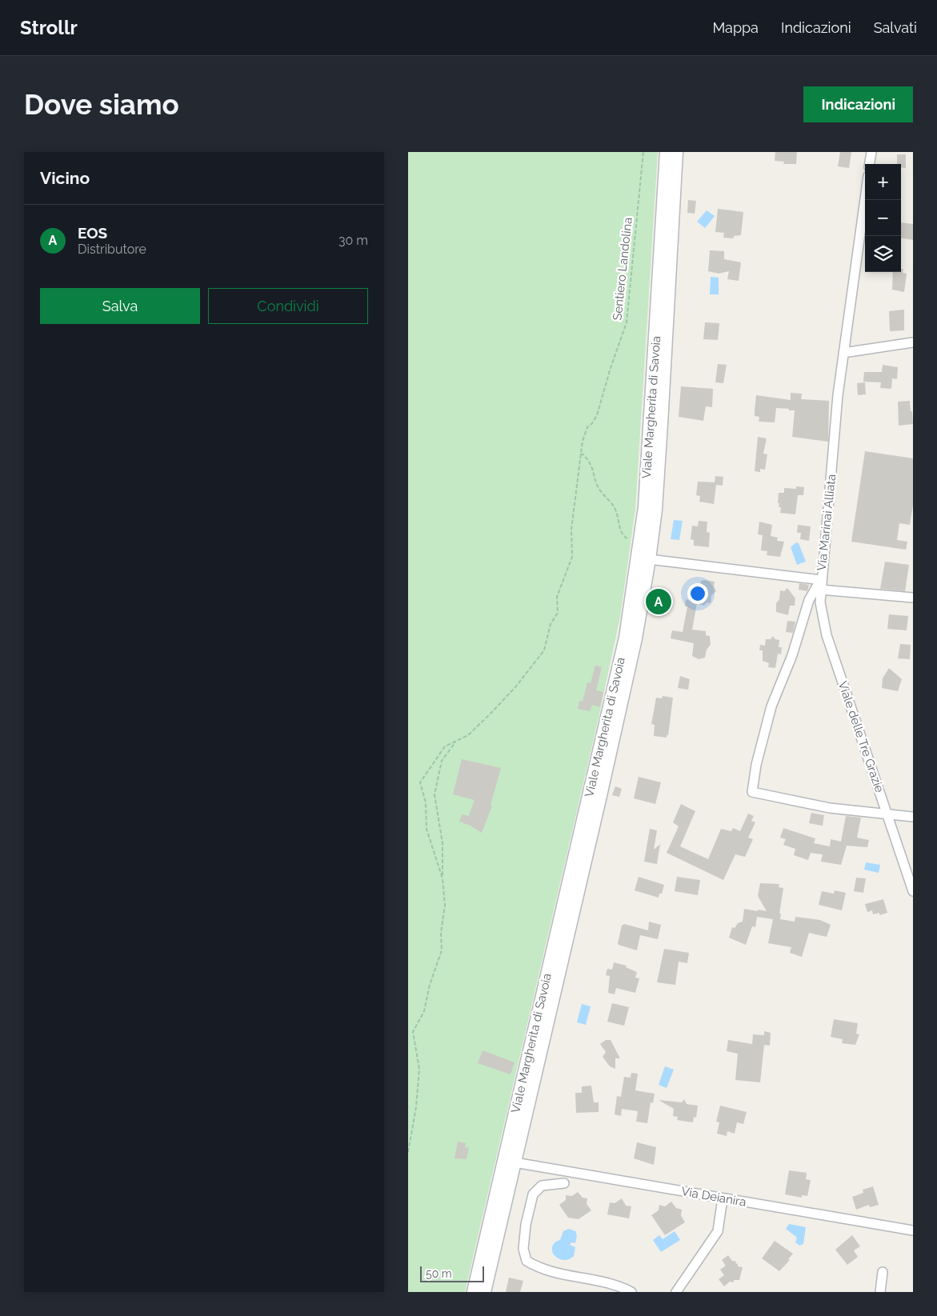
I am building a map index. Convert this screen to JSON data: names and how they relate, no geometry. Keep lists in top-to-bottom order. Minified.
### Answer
{"streets":{"street":["Viale Margherita di Savoia","Via Marinai Alliata","Viale delle Tre Grazie","Via Deianira"],"path":["Sentiero Landolina"]},"crossings":[["Viale Margherita di Savoia","Via Deianira"],["Via Marinai Alliata","Viale delle Tre Grazie"]],"scale_bar":"50 m","page":{"header":"Strollr","nav":["Mappa","Indicazioni","Salvati"],"buttons":["Indicazioni",["Salva","Condividi"]],"title":"Dove siamo","heading":"Vicino","map_buttons":["+","−"],"list":[{"mark":"A","name":"EOS","note":"Distributore","value":"30 m"}],"pins":"A","scale":"50 m"}}
